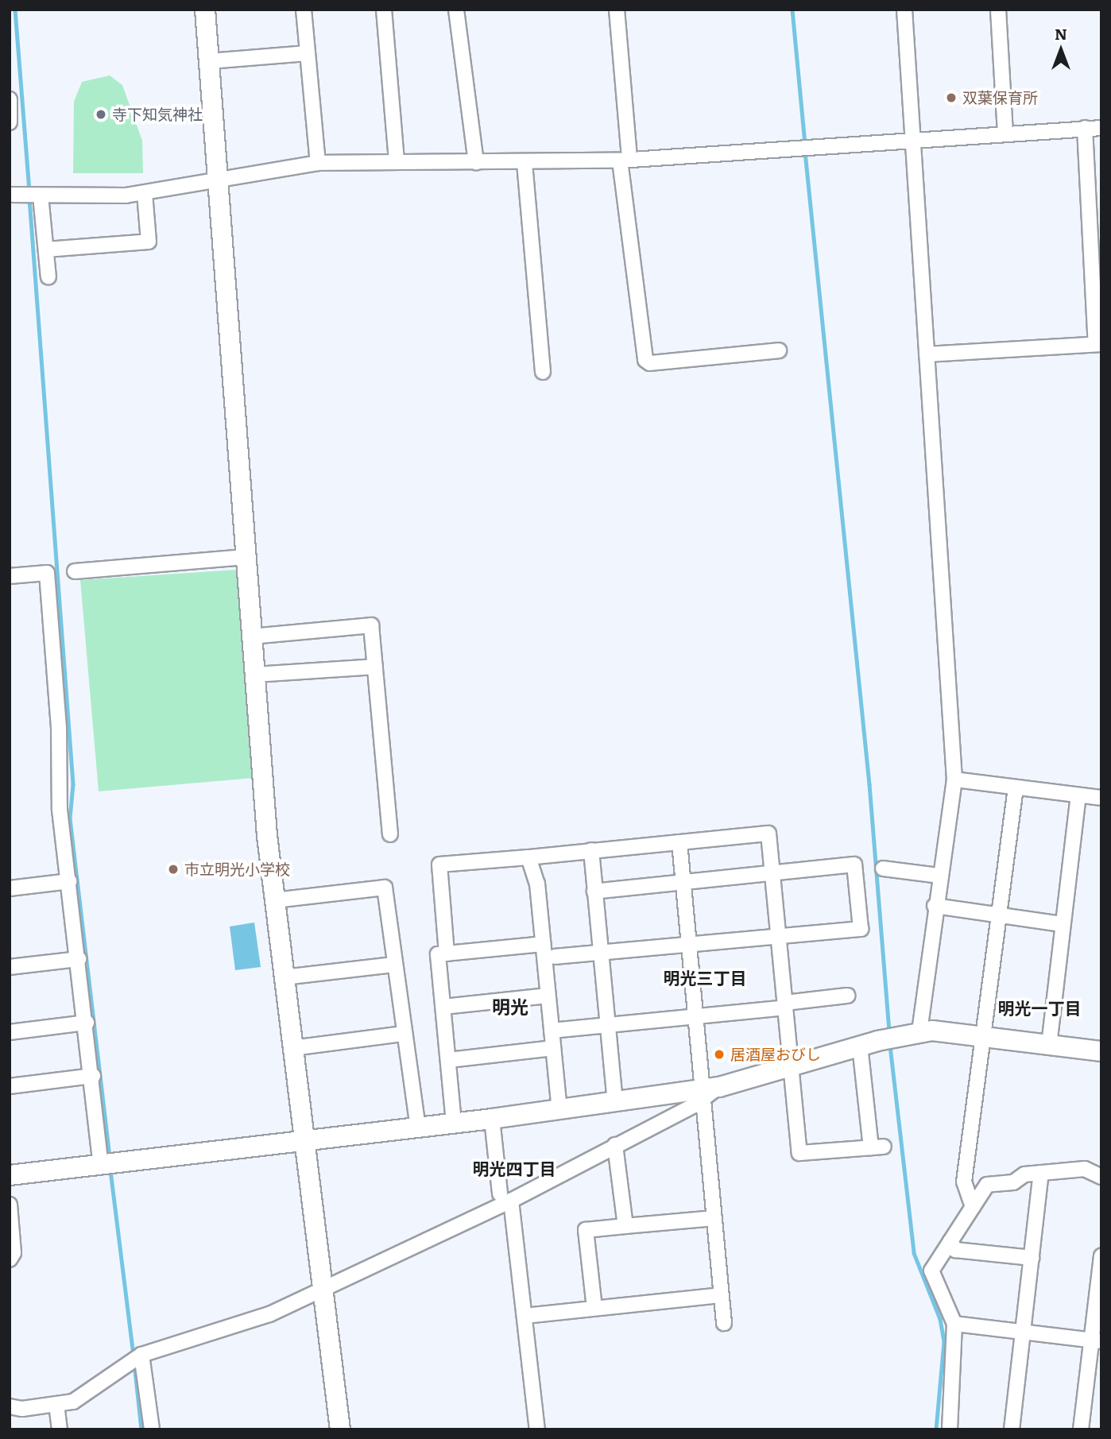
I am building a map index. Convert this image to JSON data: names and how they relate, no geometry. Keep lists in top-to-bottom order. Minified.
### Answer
{"districts":["明光三丁目","明光","明光一丁目","明光四丁目"],"places":["双葉保育所","寺下知気神社","市立明光小学校","居酒屋おびし"],"north":"top"}
